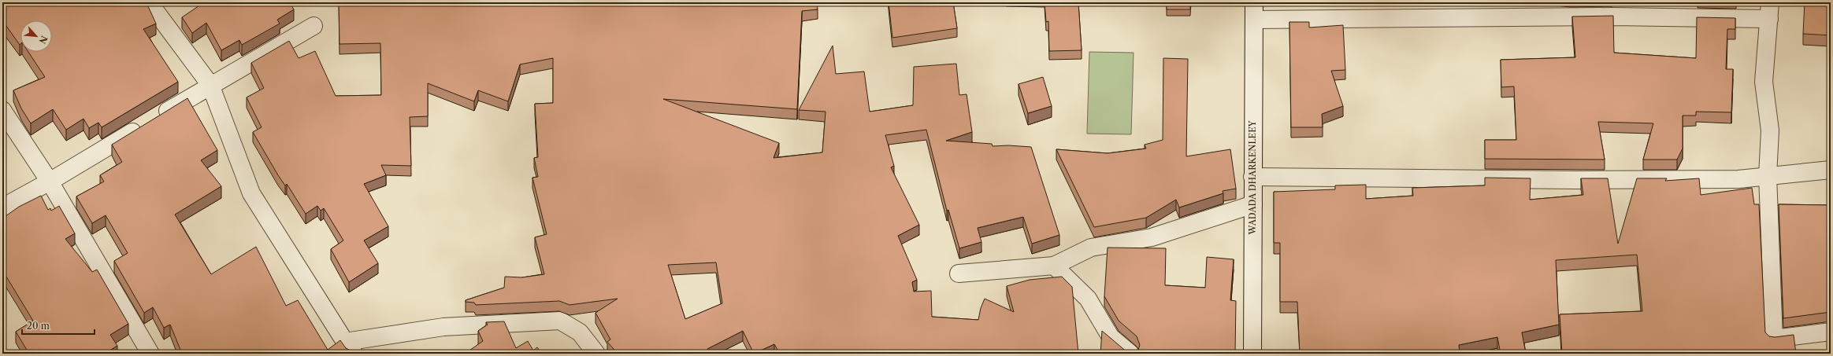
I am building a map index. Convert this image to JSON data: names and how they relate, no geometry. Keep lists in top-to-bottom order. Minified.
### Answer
{"streets":{"street":["WADADA DHARKENLEEY"]},"scale_bar":"20 m","north":"bottom right"}
